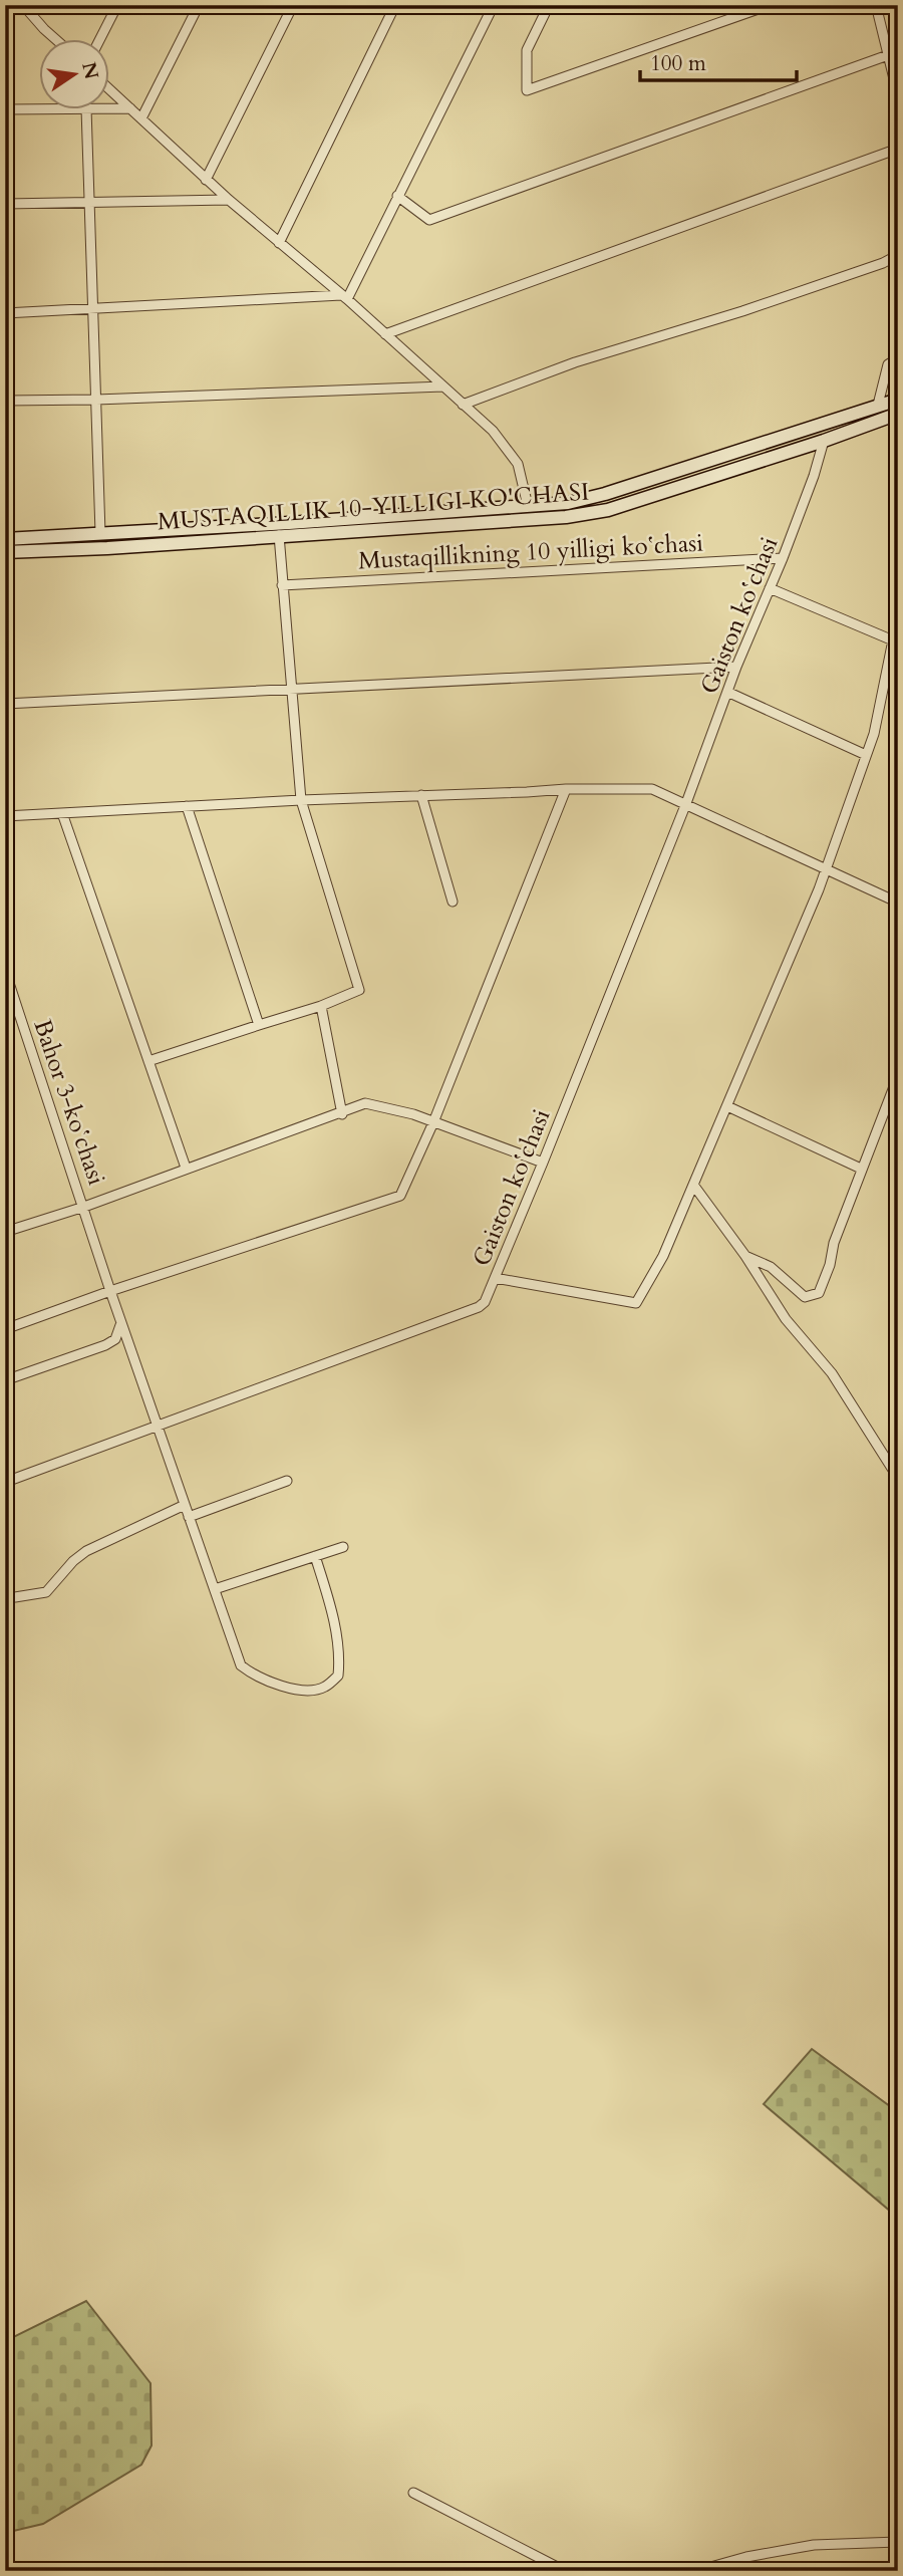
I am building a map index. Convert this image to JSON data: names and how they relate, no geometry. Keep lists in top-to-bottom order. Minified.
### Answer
{"streets":{"main road":["MUSTAQILLIK 10-YILLIGI KO'CHASI"],"street":["Mustaqillikning 10 yilligi koʻchasi","Gaiston koʻchasi","Bahor 3-koʻchasi"]},"crossings":[["MUSTAQILLIK 10-YILLIGI KO'CHASI","Gaiston koʻchasi"],["Mustaqillikning 10 yilligi koʻchasi","Gaiston koʻchasi"],["Gaiston koʻchasi","Bahor 3-koʻchasi"]],"scale_bar":"100 m","north":"right"}
